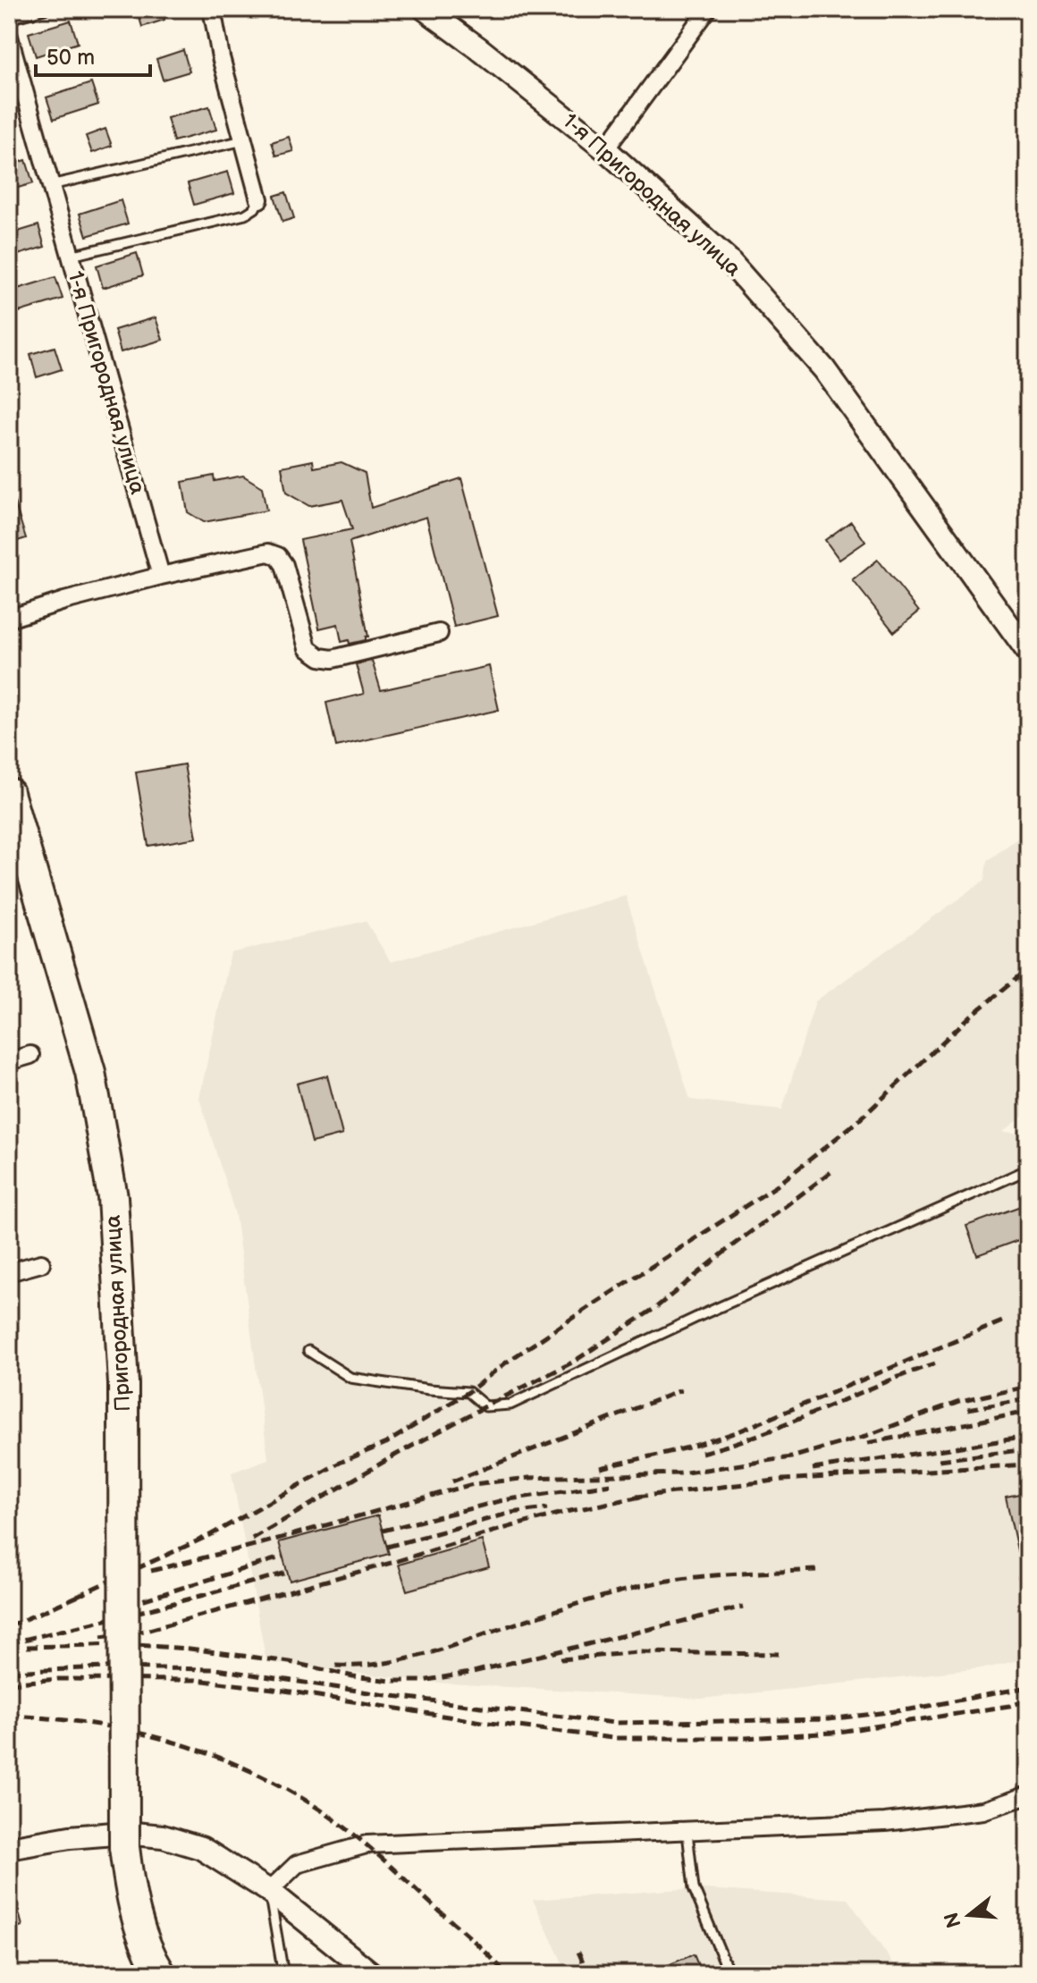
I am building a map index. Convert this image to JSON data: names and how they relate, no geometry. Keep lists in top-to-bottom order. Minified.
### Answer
{"streets":{"highway":["Пригородная улица"],"street":["1-я Пригородная улица"]},"scale_bar":"50 m","north":"left"}
